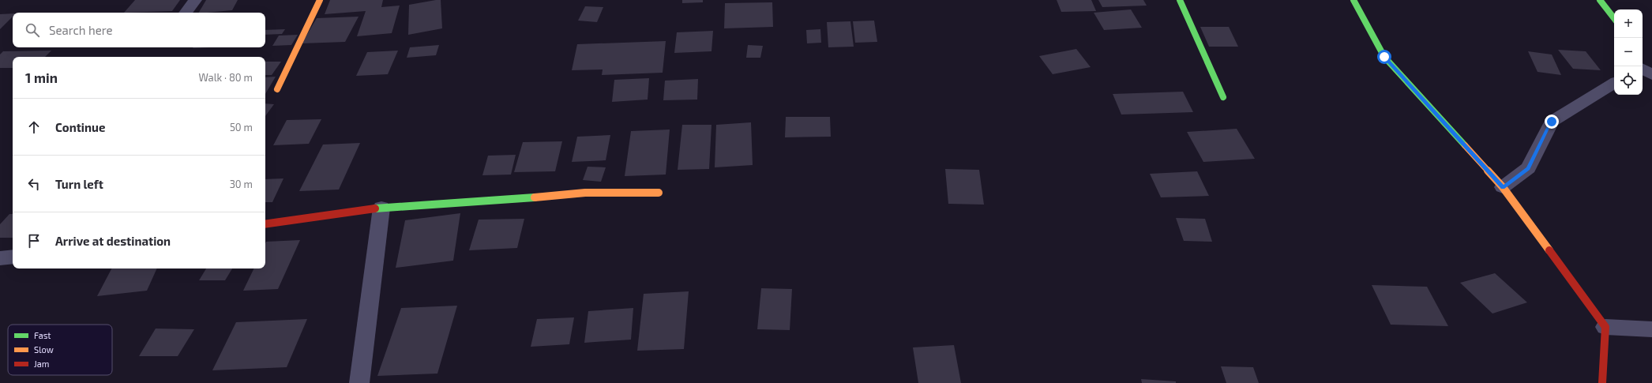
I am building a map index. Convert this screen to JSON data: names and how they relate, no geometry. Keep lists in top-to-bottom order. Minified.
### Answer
{"legend":["Fast","Slow","Jam"],"page":{"map_buttons":["+","−"],"search":"Search here","heading":["1 min","Walk · 80 m"],"list":[["Continue","50 m"],["Turn left","30 m"],"Arrive at destination"]}}
